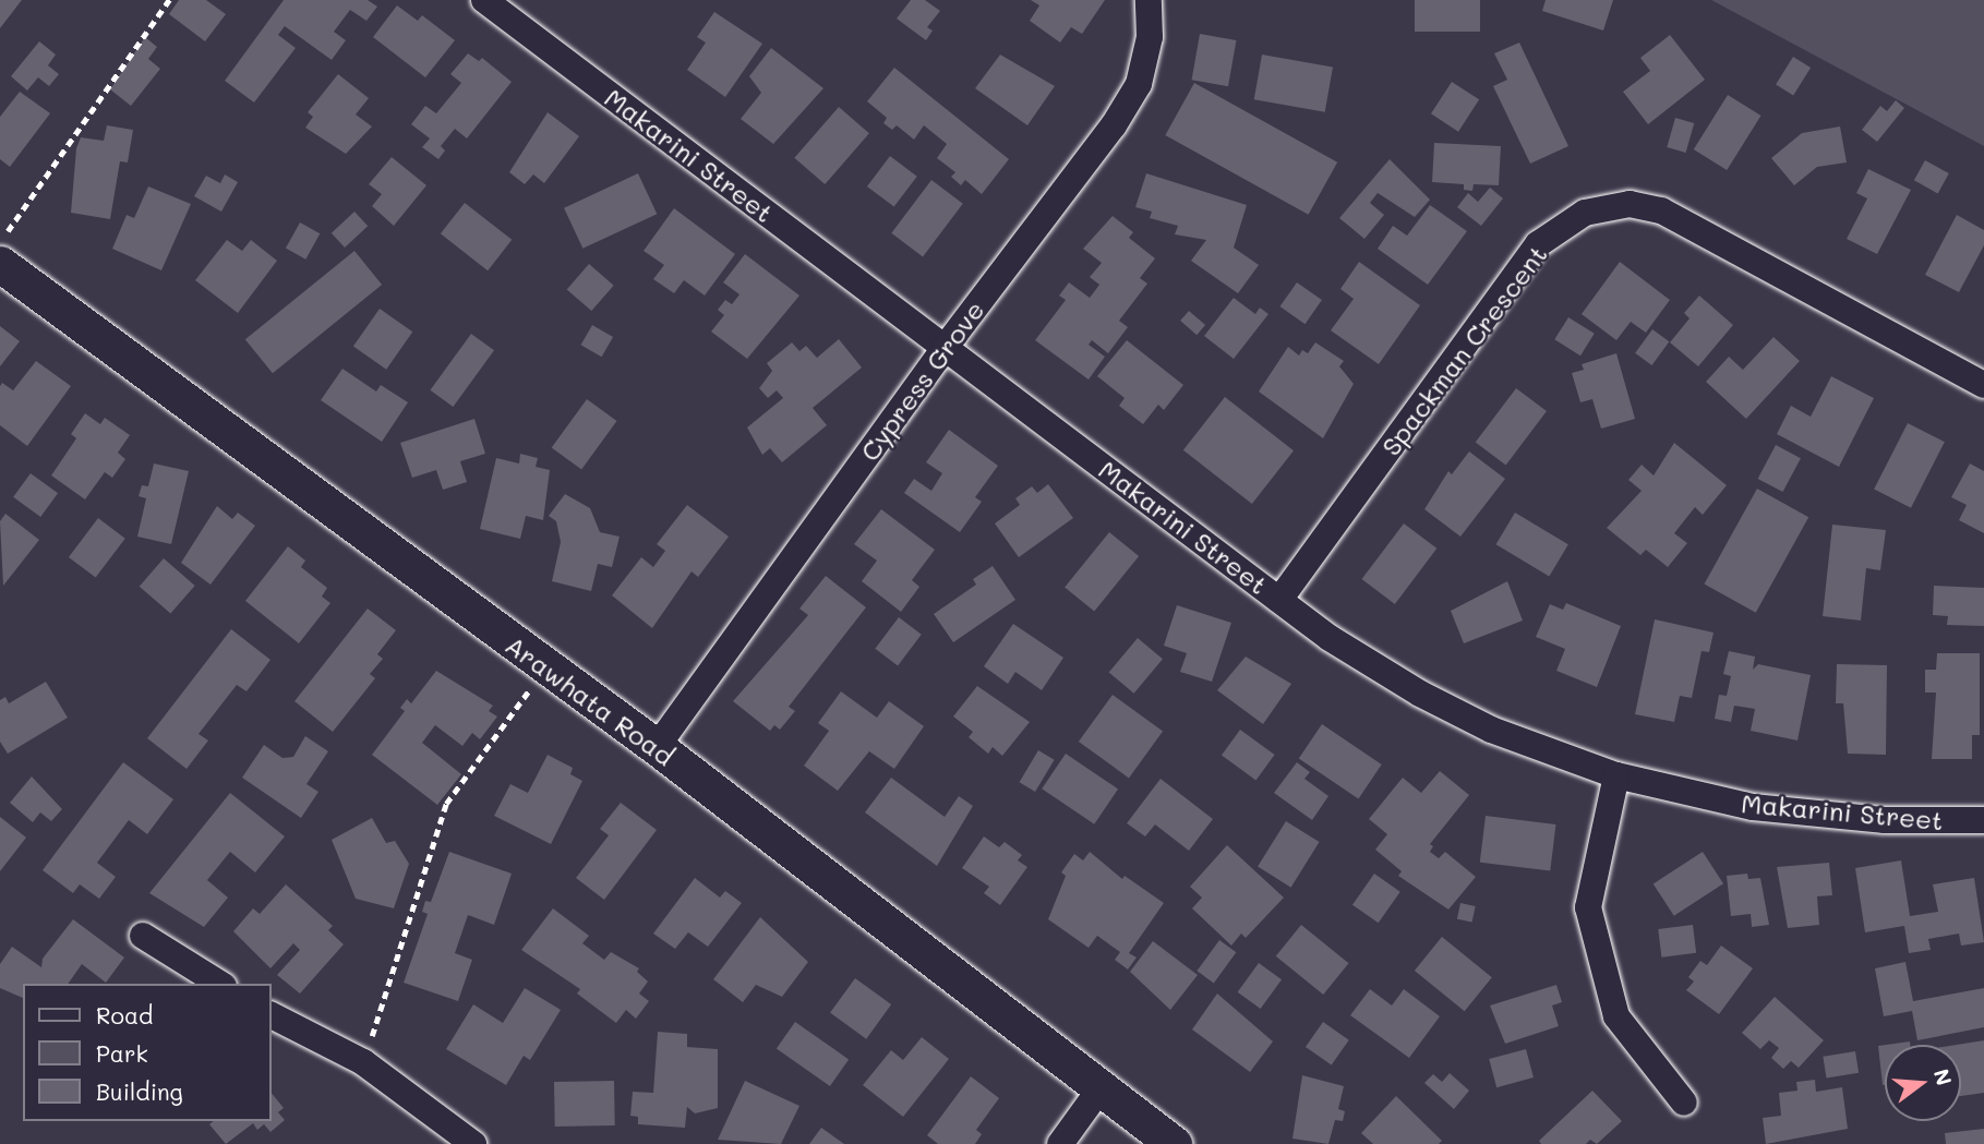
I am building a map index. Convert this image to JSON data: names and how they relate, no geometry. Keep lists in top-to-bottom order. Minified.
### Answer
{"streets":{"main road":["Arawhata Road"],"street":["Makarini Street","Spackman Crescent","Cypress Grove"]},"crossings":[["Makarini Street","Spackman Crescent"],["Makarini Street","Cypress Grove"],["Cypress Grove","Arawhata Road"]],"legend":["Road","Park","Building"],"north":"right"}
